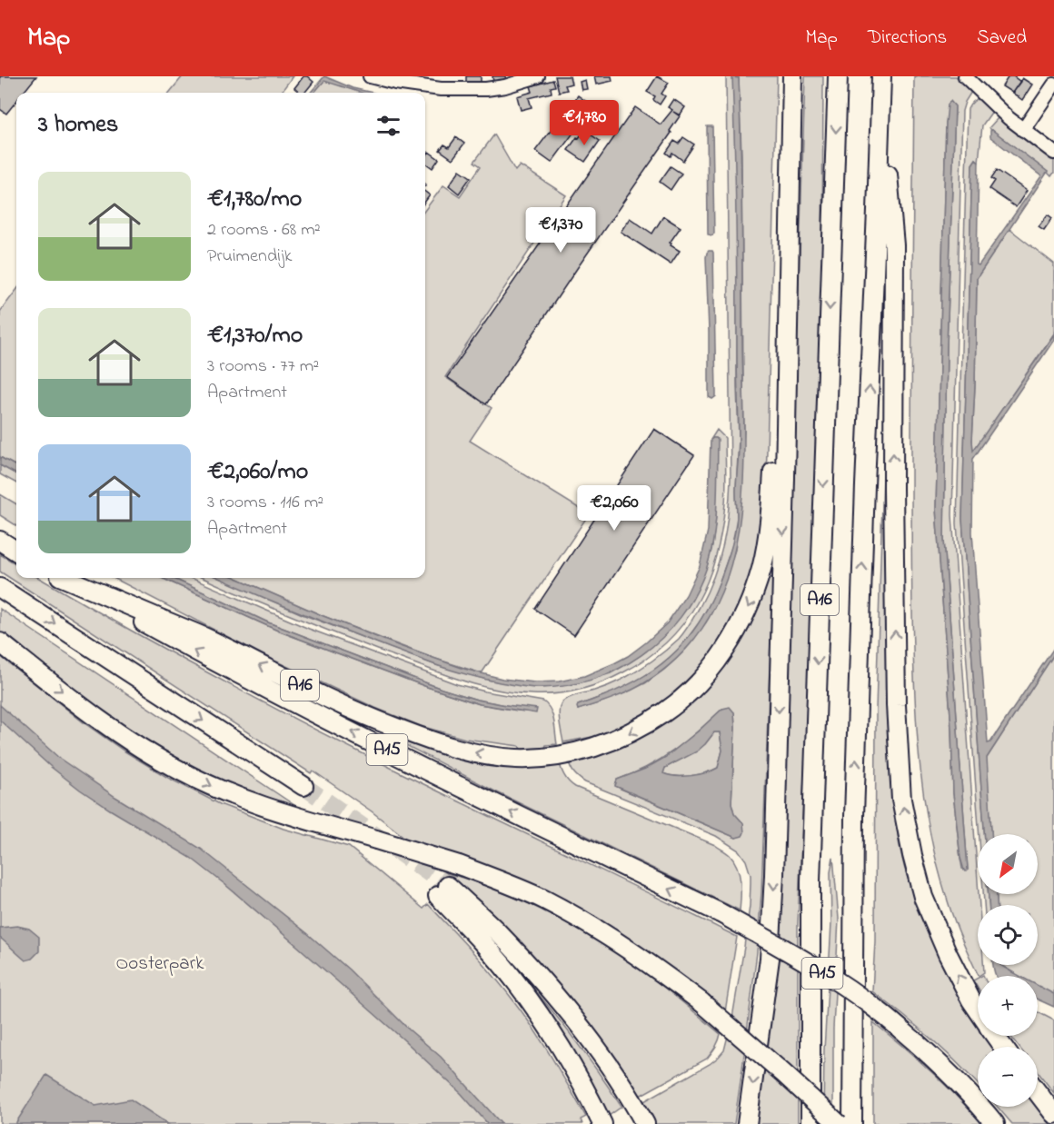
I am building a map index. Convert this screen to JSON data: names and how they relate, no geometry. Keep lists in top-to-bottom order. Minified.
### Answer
{"streets":{"highway":["A16","A15"]},"parks":["Oosterpark"],"north":"bottom left","page":{"header":"Map","nav":["Map","Directions","Saved"],"heading":"3 homes","price":["€1,780","€1,370","€2,060"],"list":[{"name":"€1,780/mo","note":"2 rooms · 68 m² · Pruimendijk"},{"name":"€1,370/mo","note":"3 rooms · 77 m² · Apartment"},{"name":"€2,060/mo","note":"3 rooms · 116 m² · Apartment"}],"map_buttons":["+","−"]}}
